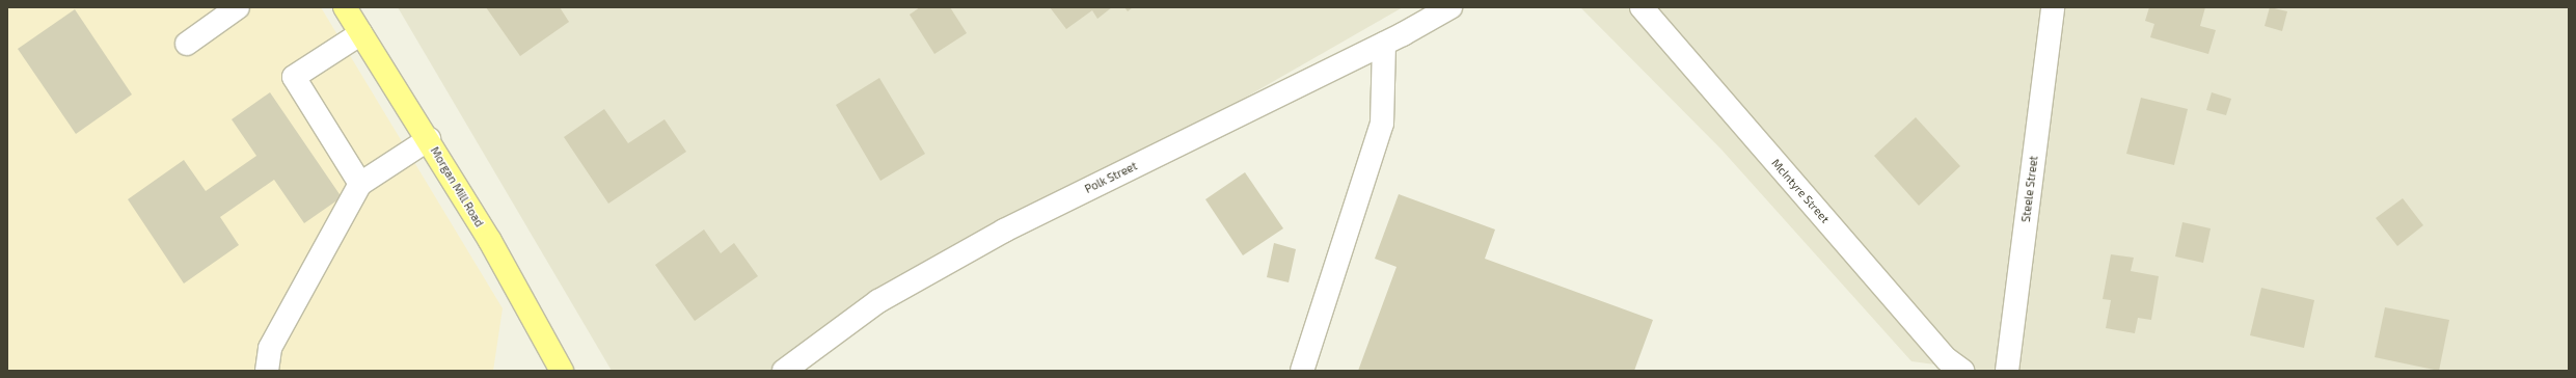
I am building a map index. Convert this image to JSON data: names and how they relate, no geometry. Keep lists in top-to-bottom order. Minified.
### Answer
{"streets":{"main road":["Morgan Mill Road"],"street":["Polk Street","Steele Street","McIntyre Street"]}}
